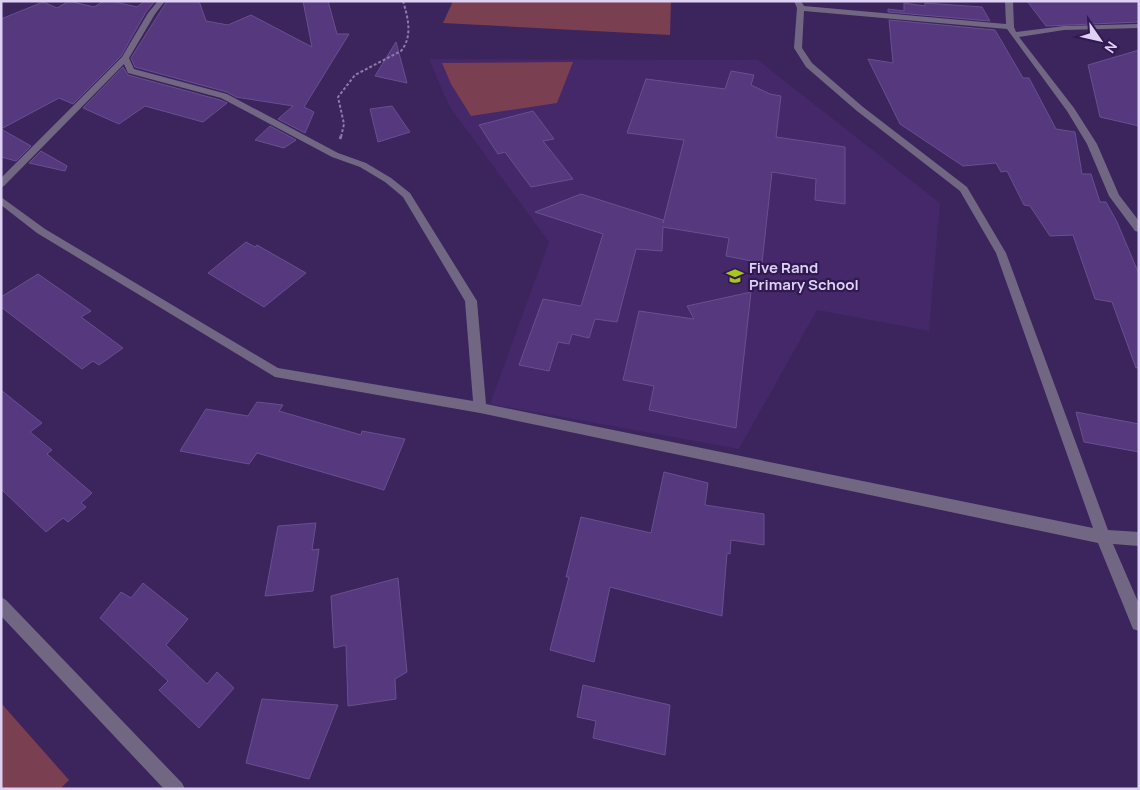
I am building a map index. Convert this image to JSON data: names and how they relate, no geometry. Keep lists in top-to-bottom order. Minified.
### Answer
{"places":{"school or university":["Five Rand Primary School"]},"north":"bottom right"}
